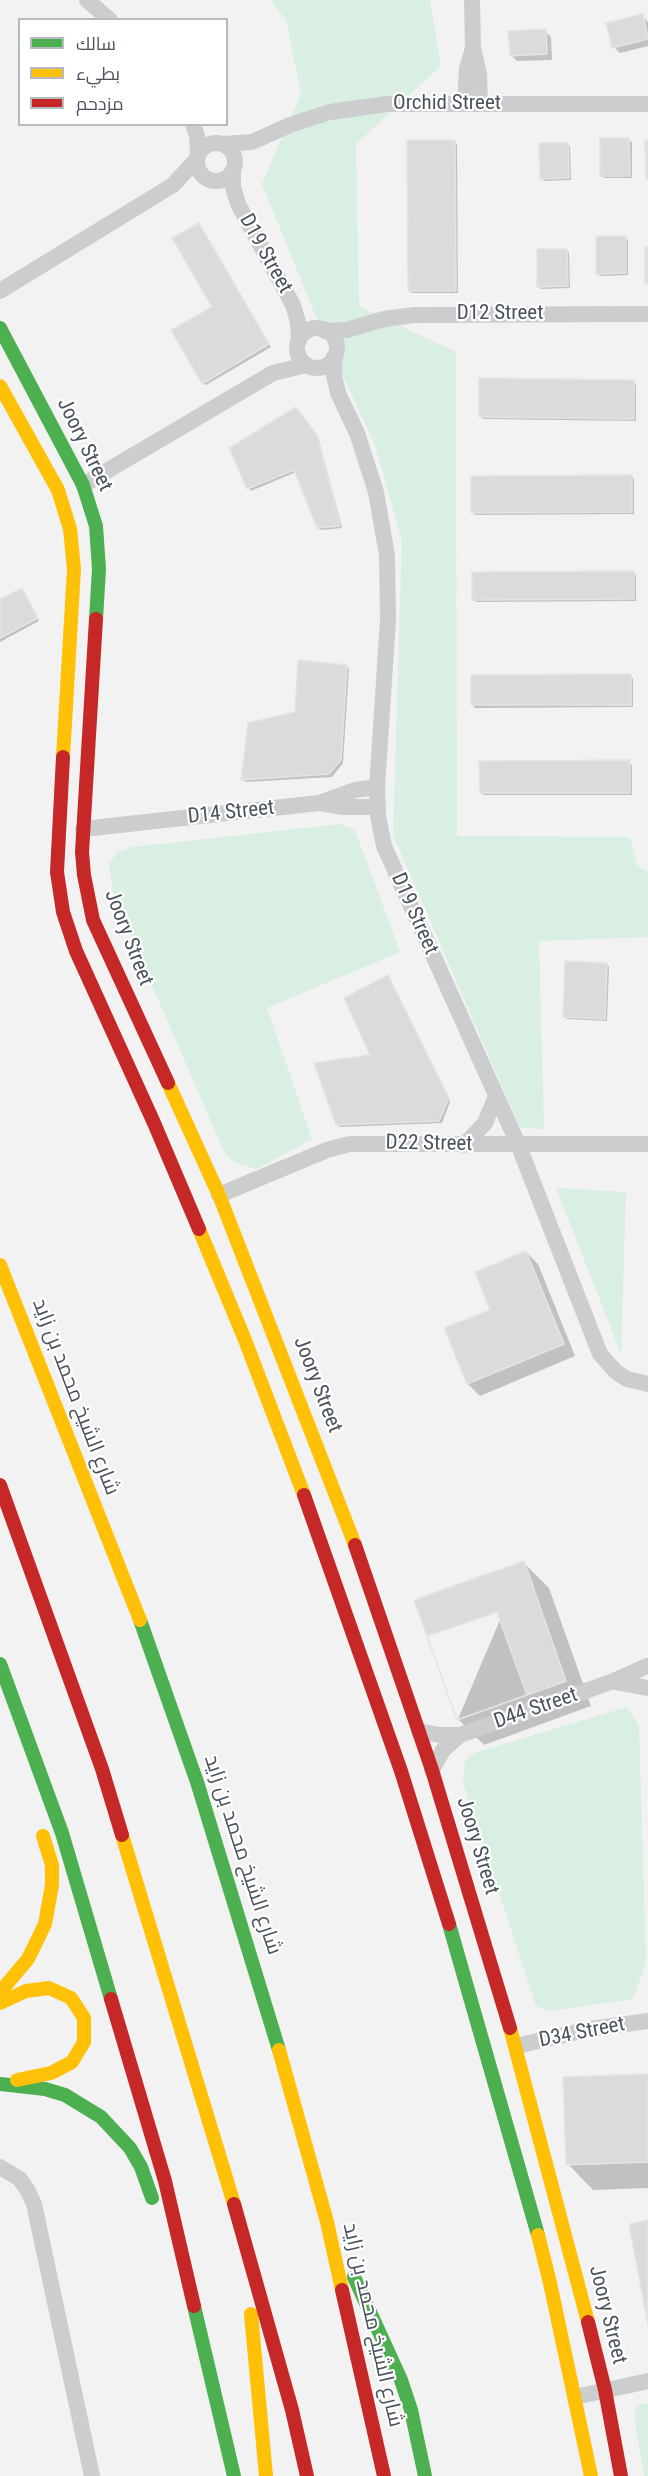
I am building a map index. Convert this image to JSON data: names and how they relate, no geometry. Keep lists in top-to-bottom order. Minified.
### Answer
{"streets":{"main road":["Joory Street","شارع الشيخ محمد بن زايد"],"street":["Orchid Street","D19 Street","D12 Street","D14 Street","D22 Street","D44 Street","D34 Street"]},"crossings":[["Orchid Street","D19 Street"],["D19 Street","D12 Street"],["D19 Street","D14 Street"],["D19 Street","D22 Street"],["Joory Street","D14 Street"],["Joory Street","D22 Street"],["Joory Street","D44 Street"],["Joory Street","D34 Street"]],"legend":["سالك","بطيء","مزدحم"]}
